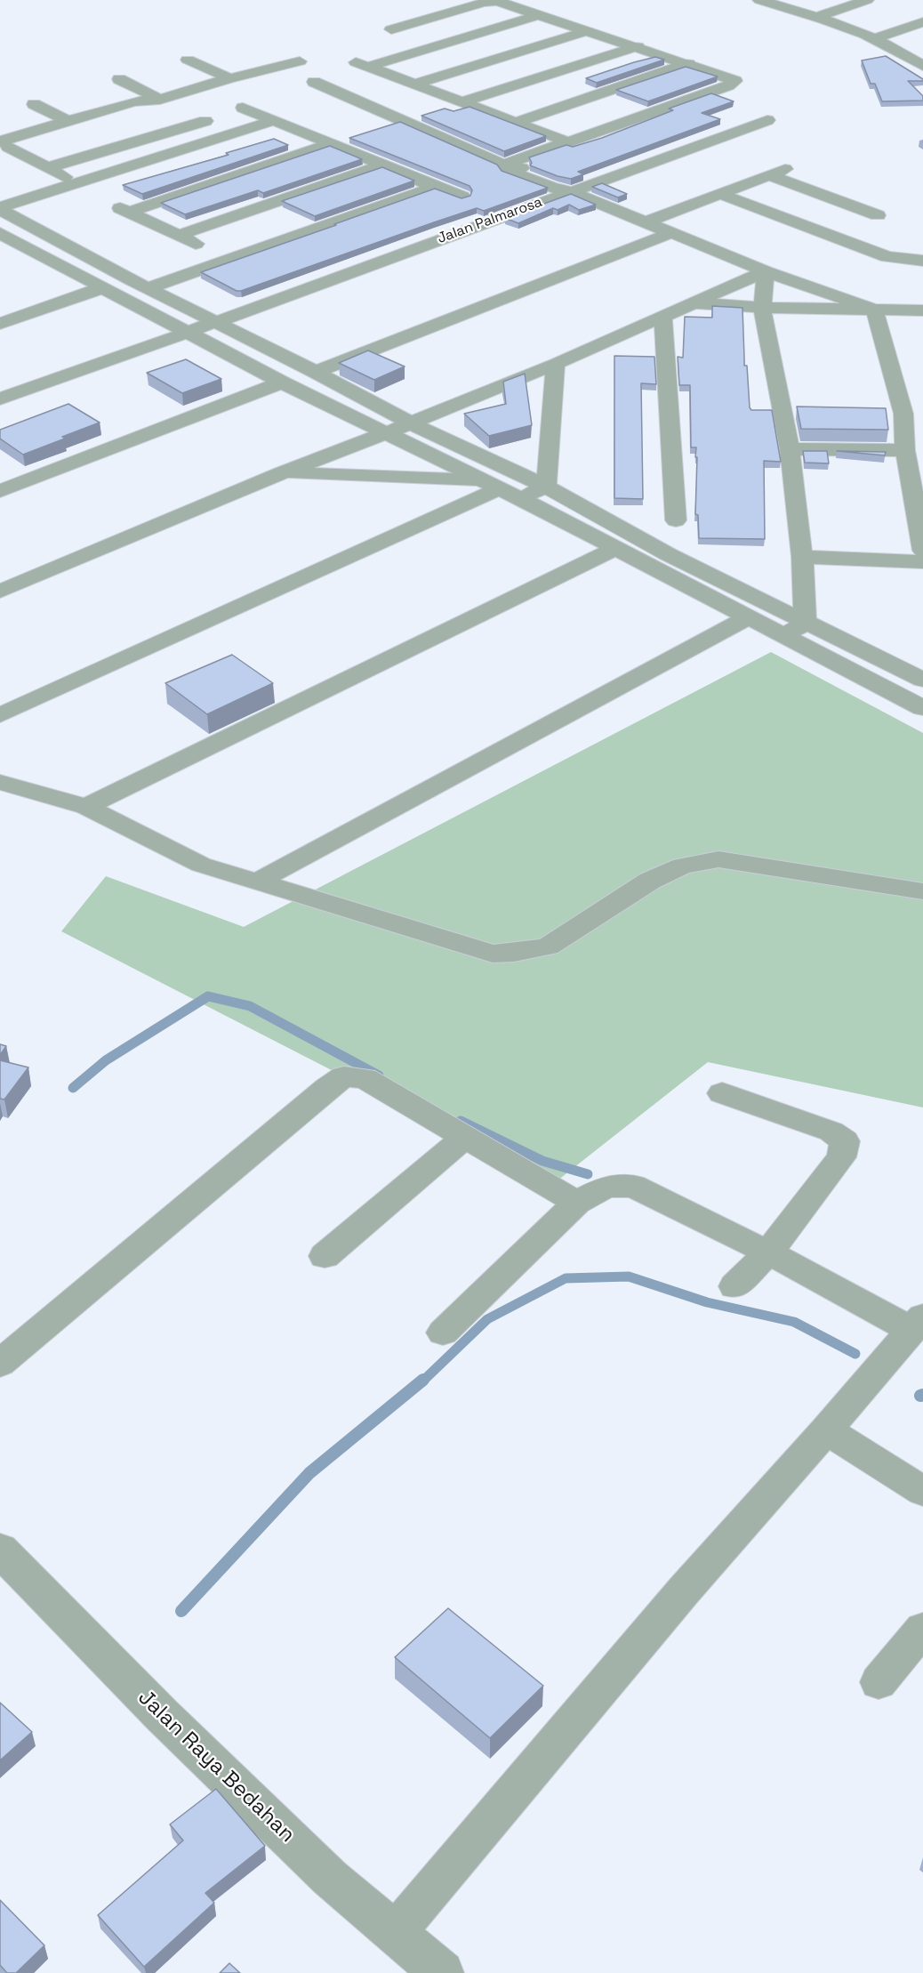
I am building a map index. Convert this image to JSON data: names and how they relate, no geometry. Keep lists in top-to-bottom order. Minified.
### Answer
{"streets":{"street":["Jalan Palmarosa","Jalan Raya Bedahan"]}}
